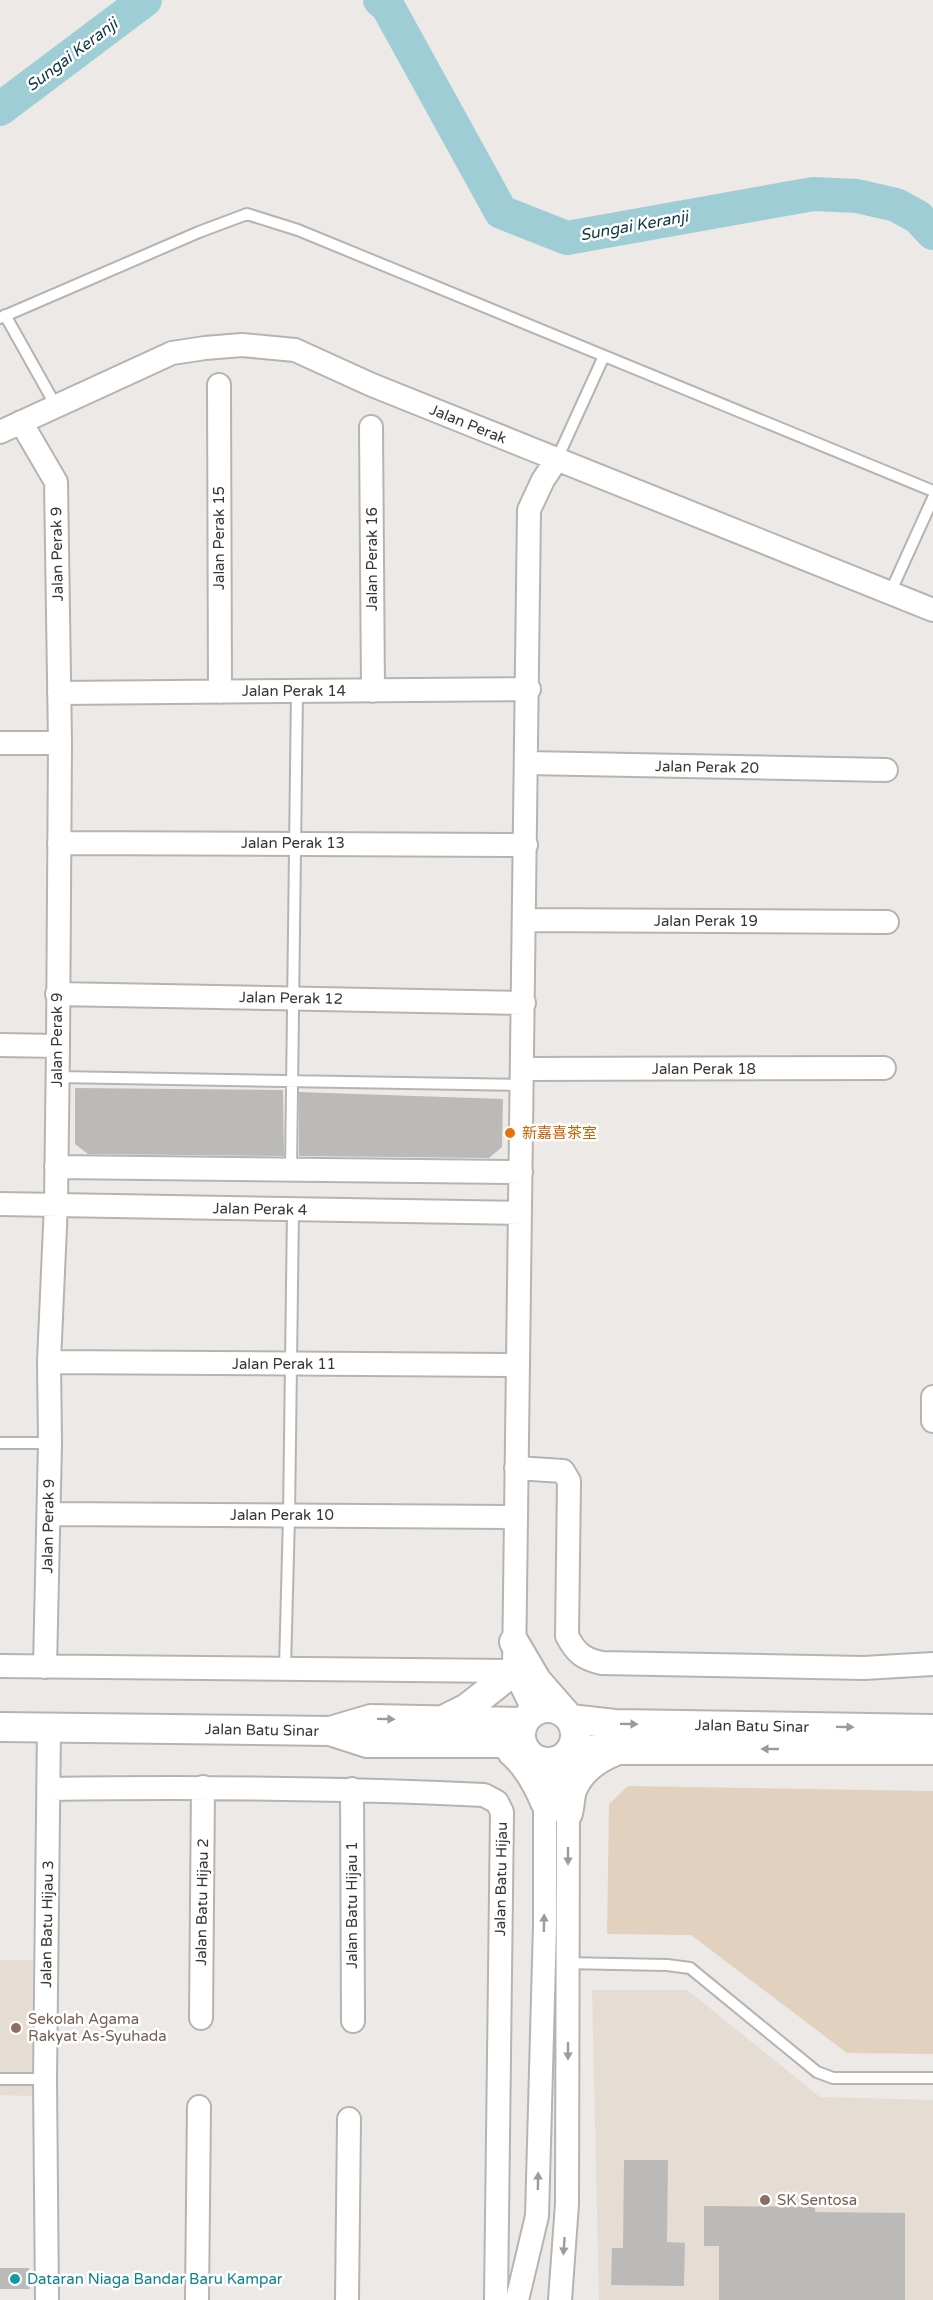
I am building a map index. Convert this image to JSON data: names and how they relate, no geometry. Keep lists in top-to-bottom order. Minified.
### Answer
{"streets":{"street":["Jalan Perak","Jalan Perak 15","Jalan Perak 9","Jalan Perak 16","Jalan Perak 14","Jalan Perak 20","Jalan Perak 13","Jalan Perak 19","Jalan Perak 12","Jalan Perak 18","Jalan Perak 4","Jalan Perak 11","Jalan Perak 10","Jalan Batu Sinar","Jalan Batu Hijau","Jalan Batu Hijau 2","Jalan Batu Hijau 1","Jalan Batu Hijau 3"]},"crossings":[["Jalan Perak","Jalan Perak 9"],["Jalan Perak 15","Jalan Perak 14"],["Jalan Perak 9","Jalan Perak 14"],["Jalan Perak 9","Jalan Perak 13"],["Jalan Perak 9","Jalan Perak 12"],["Jalan Perak 9","Jalan Perak 4"],["Jalan Perak 9","Jalan Perak 11"],["Jalan Perak 9","Jalan Perak 10"],["Jalan Perak 16","Jalan Perak 14"],["Jalan Batu Sinar","Jalan Batu Hijau 3"],["Jalan Batu Hijau","Jalan Batu Hijau 2"],["Jalan Batu Hijau","Jalan Batu Hijau 1"],["Jalan Batu Hijau","Jalan Batu Hijau 3"]],"water":["Sungai Keranji"],"places":["新嘉喜茶室","Sekolah Agama Rakyat As-Syuhada","SK Sentosa","Dataran Niaga Bandar Baru Kampar"]}
